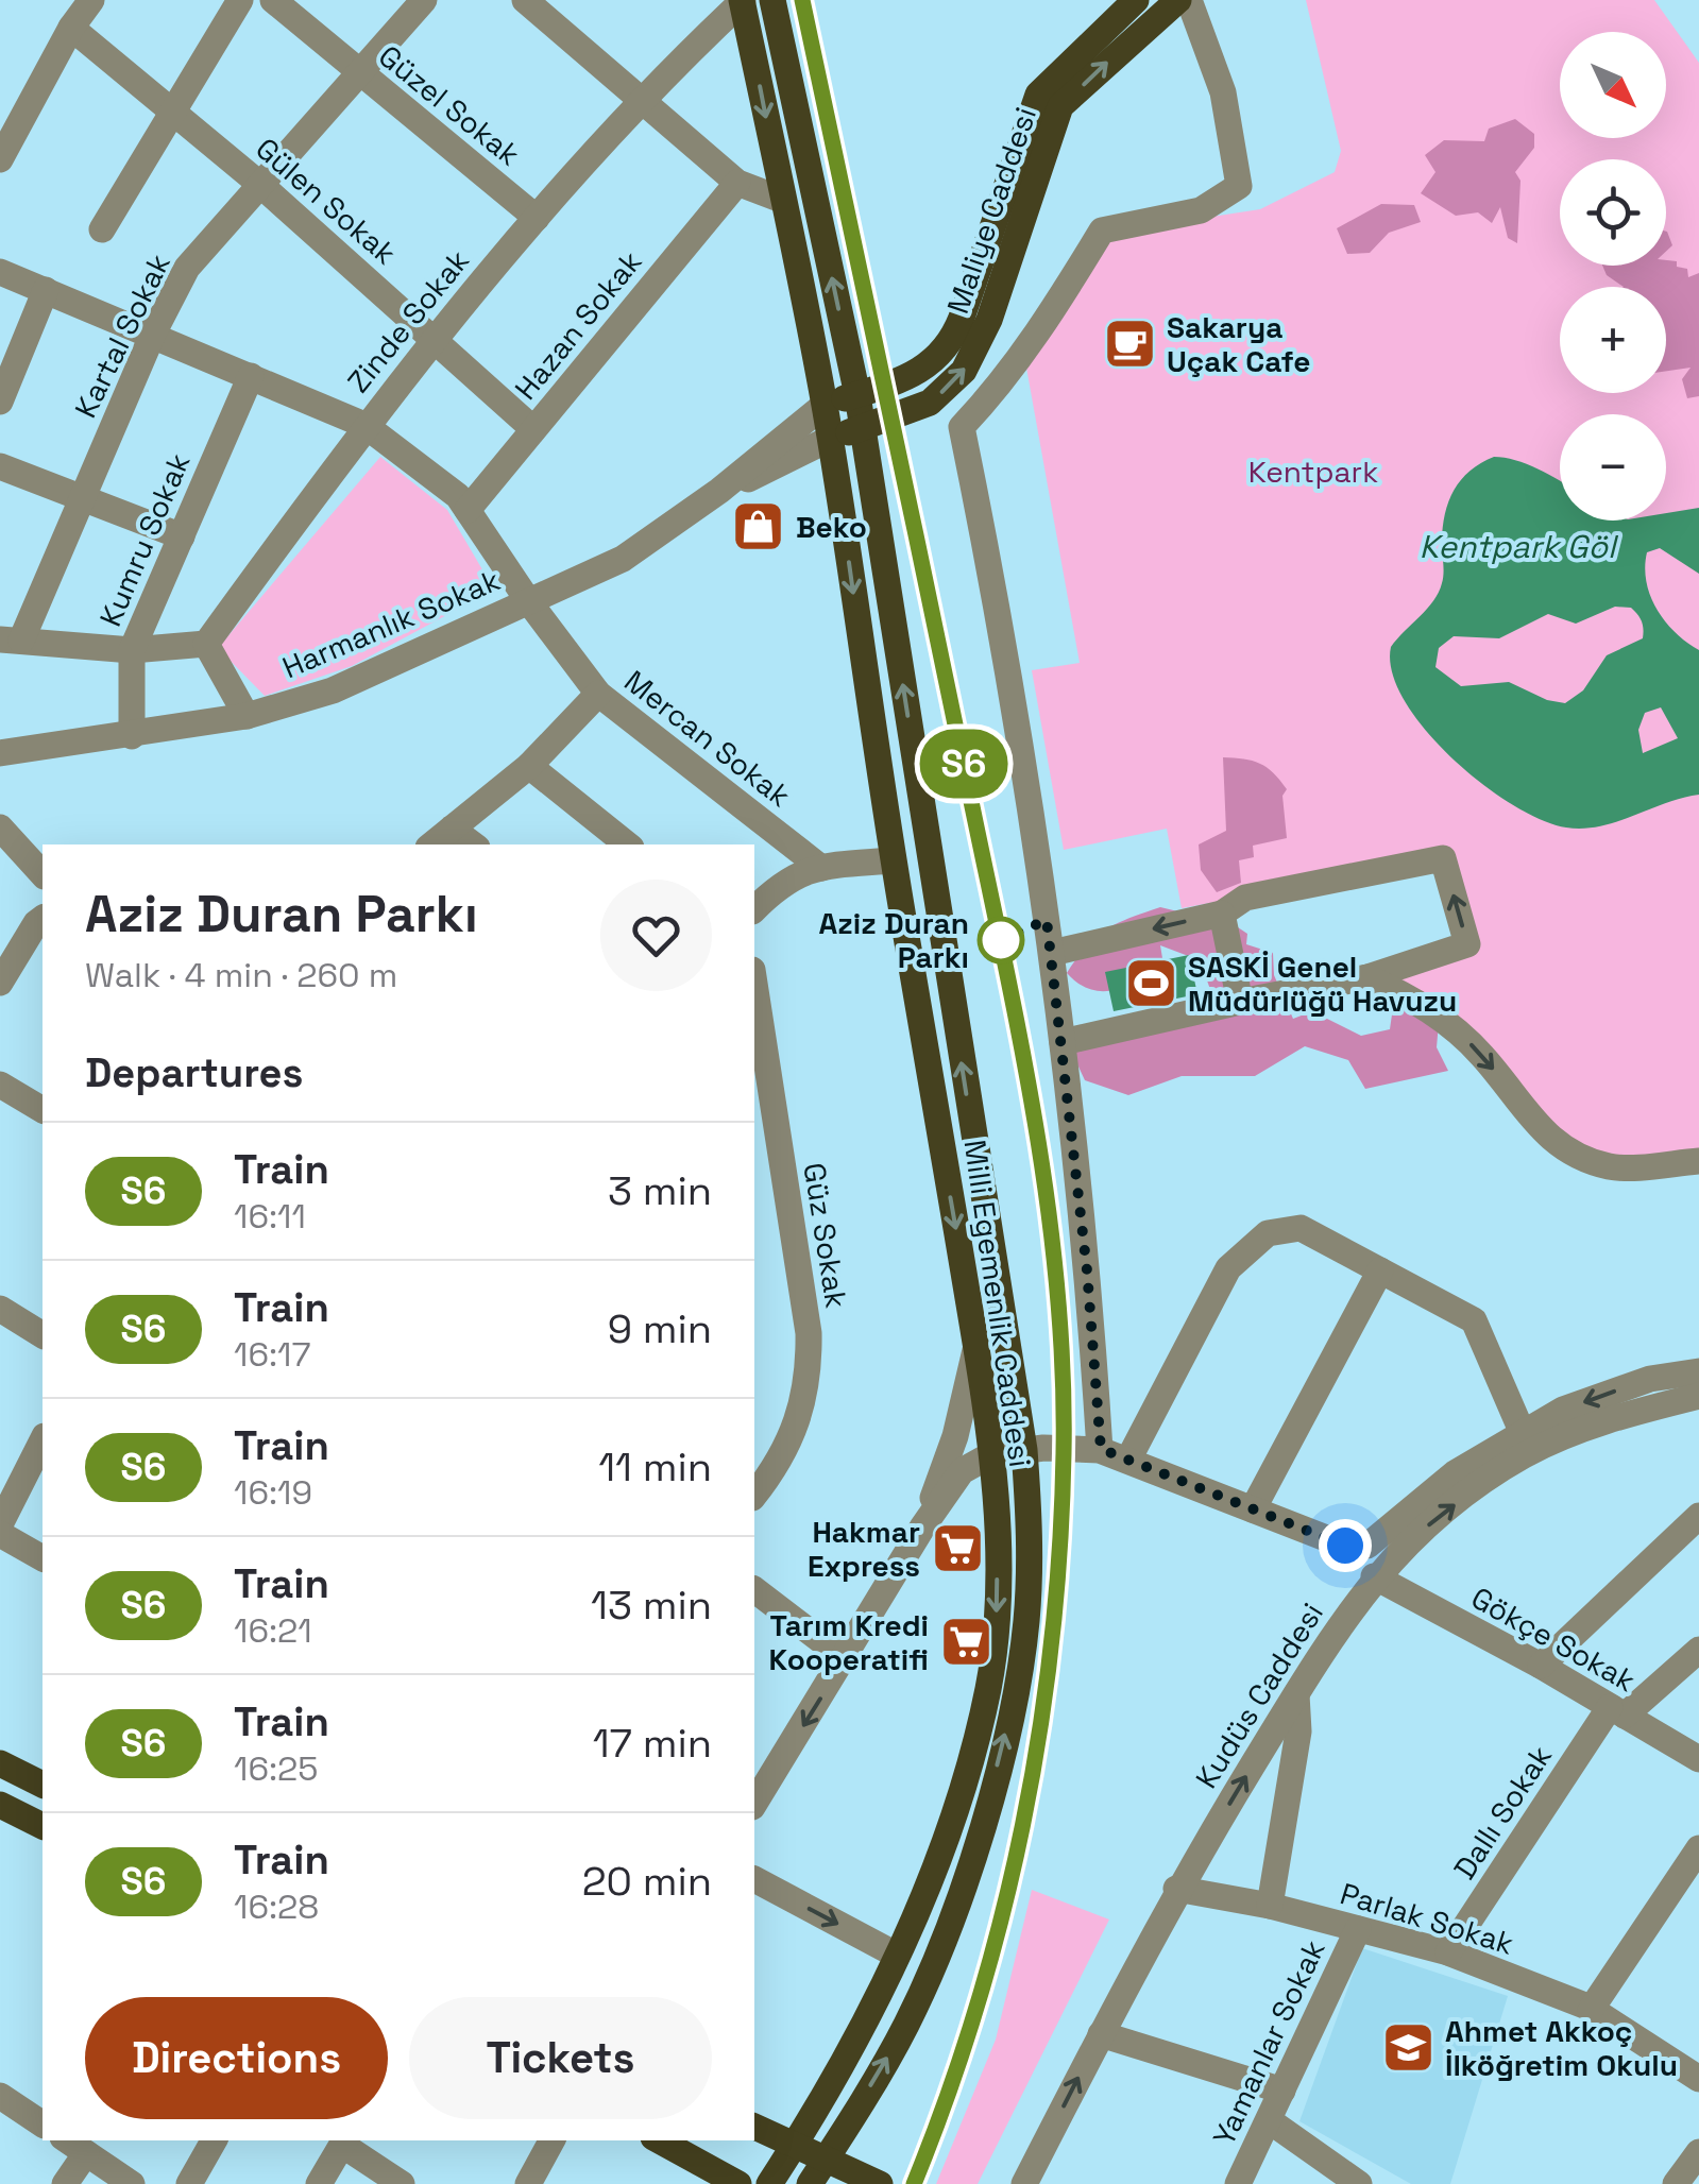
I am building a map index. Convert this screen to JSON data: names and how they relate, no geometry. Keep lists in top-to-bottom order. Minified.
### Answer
{"streets":{"main road":["Maliye Caddesi","Milli Egemenlik Caddesi"],"street":["Güzel Sokak","Gülen Sokak","Zinde Sokak","Hazan Sokak","Kartal Sokak","Kumru Sokak","Harmanlık Sokak","Mercan Sokak","Güz Sokak","Gökçe Sokak","Kudüs Caddesi","Dallı Sokak","Parlak Sokak","Yamanlar Sokak"]},"crossings":[["Güzel Sokak","Zinde Sokak"],["Güzel Sokak","Kartal Sokak"],["Gülen Sokak","Zinde Sokak"],["Gülen Sokak","Hazan Sokak"],["Gülen Sokak","Kartal Sokak"],["Maliye Caddesi","Harmanlık Sokak"],["Maliye Caddesi","Milli Egemenlik Caddesi"],["Zinde Sokak","Mercan Sokak"],["Hazan Sokak","Mercan Sokak"],["Kartal Sokak","Mercan Sokak"],["Kumru Sokak","Harmanlık Sokak"],["Kumru Sokak","Mercan Sokak"],["Harmanlık Sokak","Mercan Sokak"],["Harmanlık Sokak","Milli Egemenlik Caddesi"],["Gökçe Sokak","Kudüs Caddesi"],["Gökçe Sokak","Dallı Sokak"],["Kudüs Caddesi","Parlak Sokak"],["Dallı Sokak","Parlak Sokak"],["Parlak Sokak","Yamanlar Sokak"]],"water":["Kentpark Göl"],"parks":["Kentpark"],"places":{"cafe":["Sakarya Uçak Cafe"],"shop":["Beko"],"other":["Aziz Duran Parkı"],"sports":["SASKİ Genel Müdürlüğü Havuzu"],"supermarket":["Hakmar Express","Tarım Kredi Kooperatifi"],"school or university":["Ahmet Akkoç İlköğretim Okulu"]},"north":"bottom right","page":{"on_map":"S6","map_buttons":["+","−"],"heading":[["Aziz Duran Parkı","Walk · 4 min · 260 m"],"Departures"],"list":[{"mark":"S6","name":"Train","note":"16:11","value":"3 min"},{"mark":"S6","name":"Train","note":"16:17","value":"9 min"},{"mark":"S6","name":"Train","note":"16:19","value":"11 min"},{"mark":"S6","name":"Train","note":"16:21","value":"13 min"},{"mark":"S6","name":"Train","note":"16:25","value":"17 min"},{"mark":"S6","name":"Train","note":"16:28","value":"20 min"}],"buttons":["Directions","Tickets"]}}
